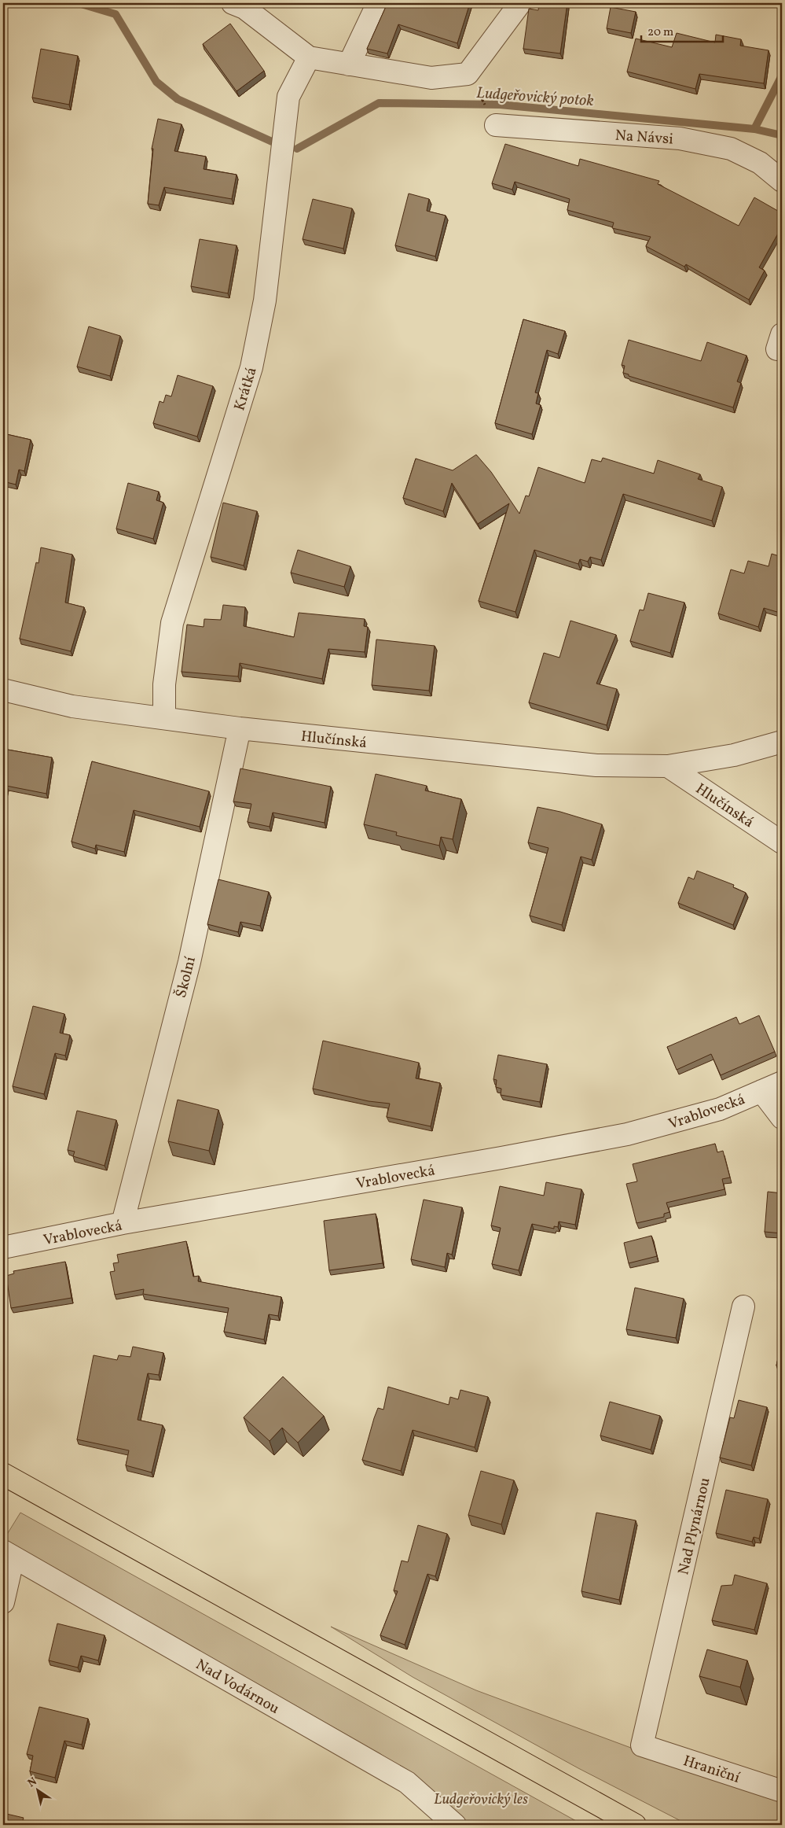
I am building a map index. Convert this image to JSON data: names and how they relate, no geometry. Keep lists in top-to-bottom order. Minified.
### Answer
{"streets":{"street":["Na Návsi","Krátká","Hlučínská","Školní","Vrablovecká","Nad Plynárnou","Nad Vodárnou","Hraniční"]},"crossings":[["Krátká","Hlučínská"],["Hlučínská","Školní"],["Školní","Vrablovecká"],["Nad Plynárnou","Hraniční"]],"water":["Ludgeřovický potok"],"parks":["Ludgeřovický les"],"scale_bar":"20 m","north":"top left"}
